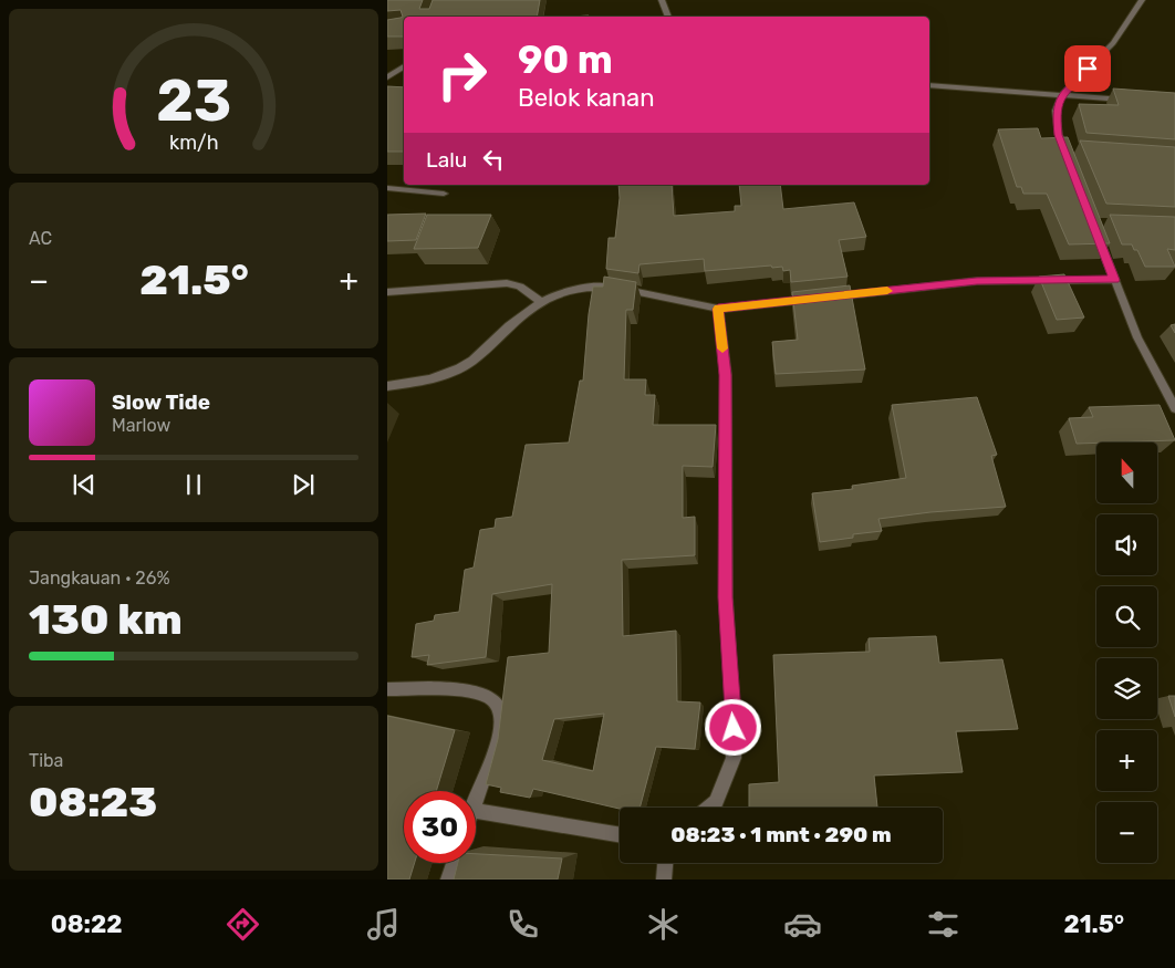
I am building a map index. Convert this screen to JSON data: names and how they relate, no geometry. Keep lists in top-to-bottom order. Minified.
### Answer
{"north":"top","page":{"turn":["90 m","Belok kanan"],"then":"Lalu","tile":["AC",["Jangkauan · 26%","130 km"],["Tiba","08:23"]],"heat":["−","21.5°","+"],"song":["Slow Tide","Marlow"],"map_buttons":["+","−"],"limit":"30","trip":"08:23 · 1 mnt · 290 m","tabs":["08:22","21.5°"],"gauge":["23","km/h"]}}
